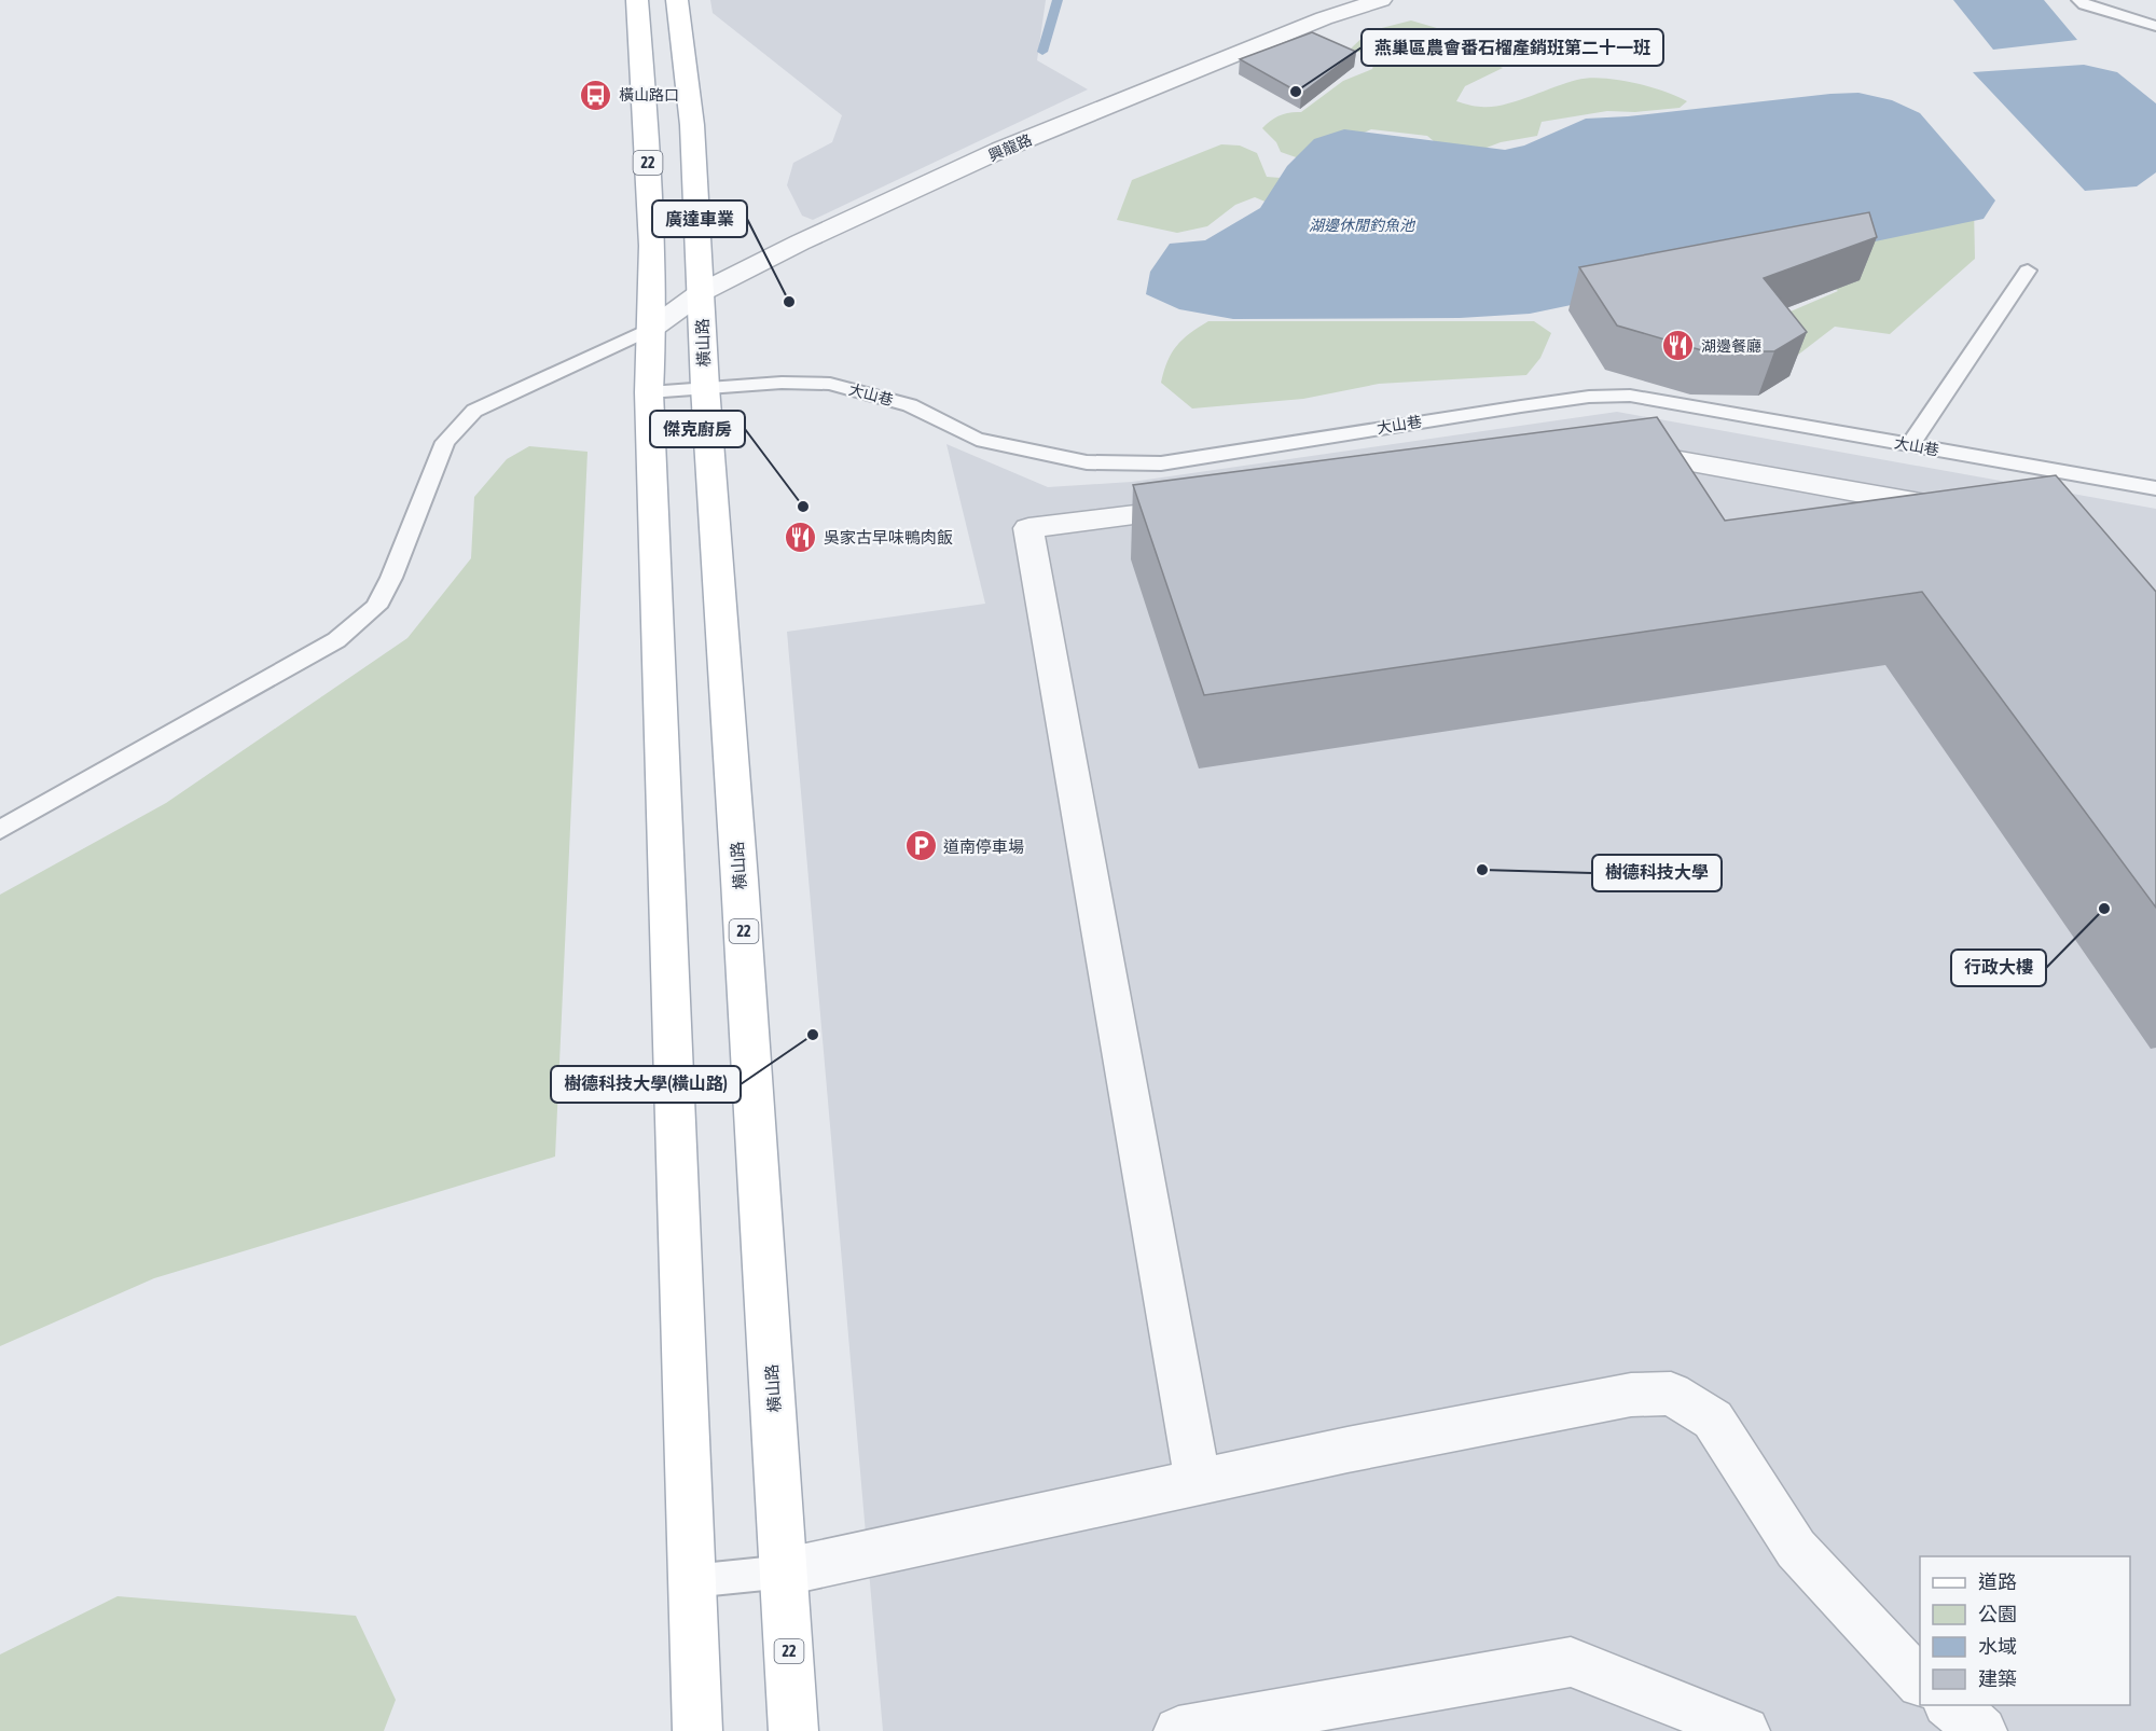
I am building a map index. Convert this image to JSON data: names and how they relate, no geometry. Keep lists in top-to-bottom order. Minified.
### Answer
{"streets":{"main road":["22","橫山路"],"street":["興龍路"],"lane":["大山巷"]},"crossings":[["興龍路","22"],["興龍路","橫山路"],["22","大山巷"],["橫山路","大山巷"]],"water":["湖邊休閒釣魚池"],"places":{"other":["燕巢區農會番石榴產銷班第二十一班","廣達車業","傑克廚房","樹德科技大學","行政大樓","樹德科技大學(橫山路)"],"bus stop":["橫山路口"],"restaurant":["湖邊餐廳","吳家古早味鴨肉飯"],"parking":["道南停車場"]},"legend":["道路","公園","水域","建築"]}
